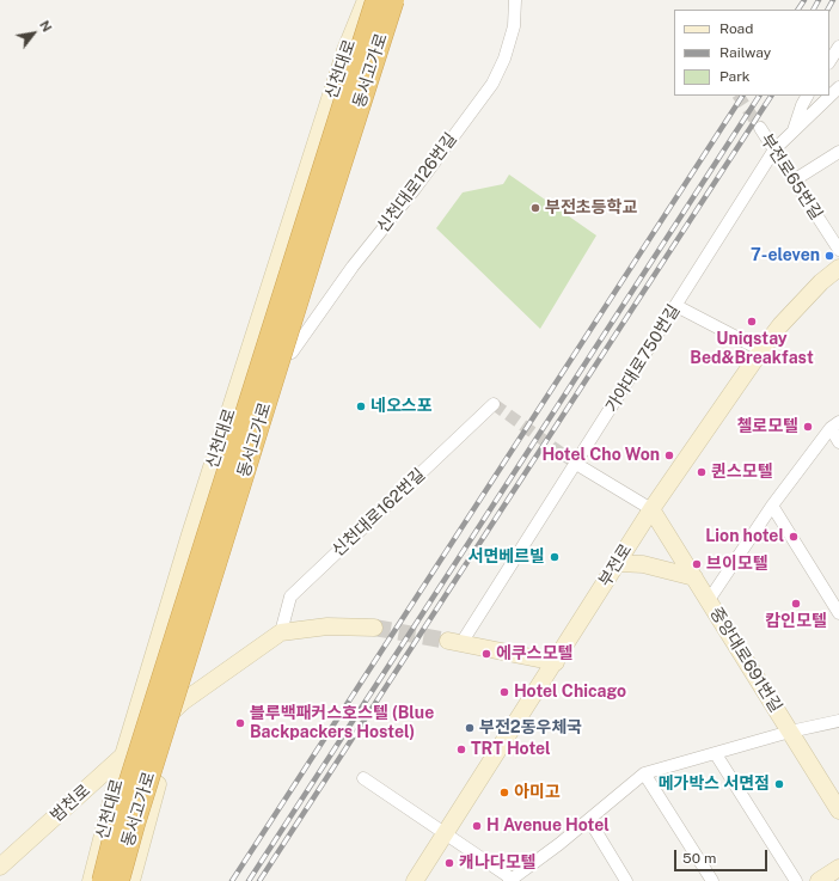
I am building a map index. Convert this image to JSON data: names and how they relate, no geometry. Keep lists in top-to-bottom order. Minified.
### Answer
{"streets":{"highway":["동서고가로"],"main road":["신천대로","부전로","중앙대로691번길","범천로"],"street":["부전로65번길","신천대로126번길","가야대로750번길","신천대로162번길"]},"crossings":[["신천대로","범천로"],["부전로65번길","가야대로750번길"],["신천대로162번길","범천로"],["부전로","중앙대로691번길"]],"places":["부전초등학교","7-eleven","Uniqstay Bed&Breakfast","네오스포","첼로모텔","Hotel Cho Won","퀸스모텔","Lion hotel","서면베르빌","브이모텔","캄인모텔","에쿠스모텔","Hotel Chicago","블루백패커스호스텔 (Blue Backpackers Hostel)","부전2동우체국","TRT Hotel","메가박스 서면점","아미고","H Avenue Hotel","캐나다모텔"],"legend":["Road","Railway","Park"],"scale_bar":"50 m","north":"top right"}
